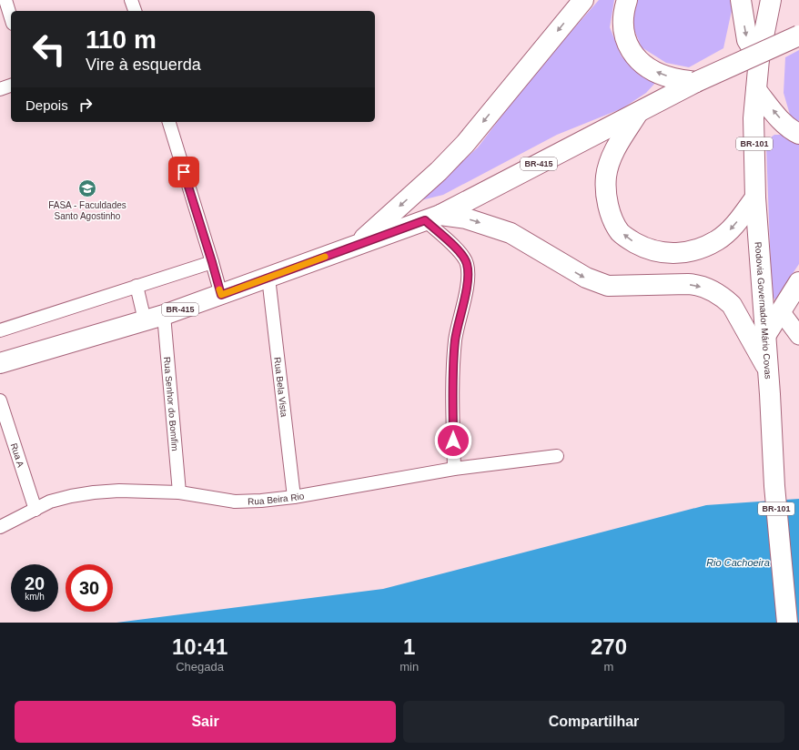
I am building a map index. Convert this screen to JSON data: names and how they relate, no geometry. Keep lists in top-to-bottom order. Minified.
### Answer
{"streets":{"highway":["BR-101","BR-415","Rodovia Governador Mário Covas"],"street":["Rua Bela Vista","Rua Senhor do Bomfim","Rua A","Rua Beira Rio"]},"crossings":[["BR-415","Rua Bela Vista"],["BR-415","Rua Senhor do Bomfim"],["Rua Bela Vista","Rua Beira Rio"],["Rua Senhor do Bomfim","Rua Beira Rio"],["Rua A","Rua Beira Rio"]],"water":["Rio Cachoeira"],"places":{"school or university":["FASA - Faculdades Santo Agostinho"]},"page":{"turn":["110 m","Vire à esquerda"],"then":"Depois","speed":"20 km/h","limit":"30","eta":["10:41","Chegada","1","min","270","m"],"buttons":["Sair","Compartilhar"]}}
